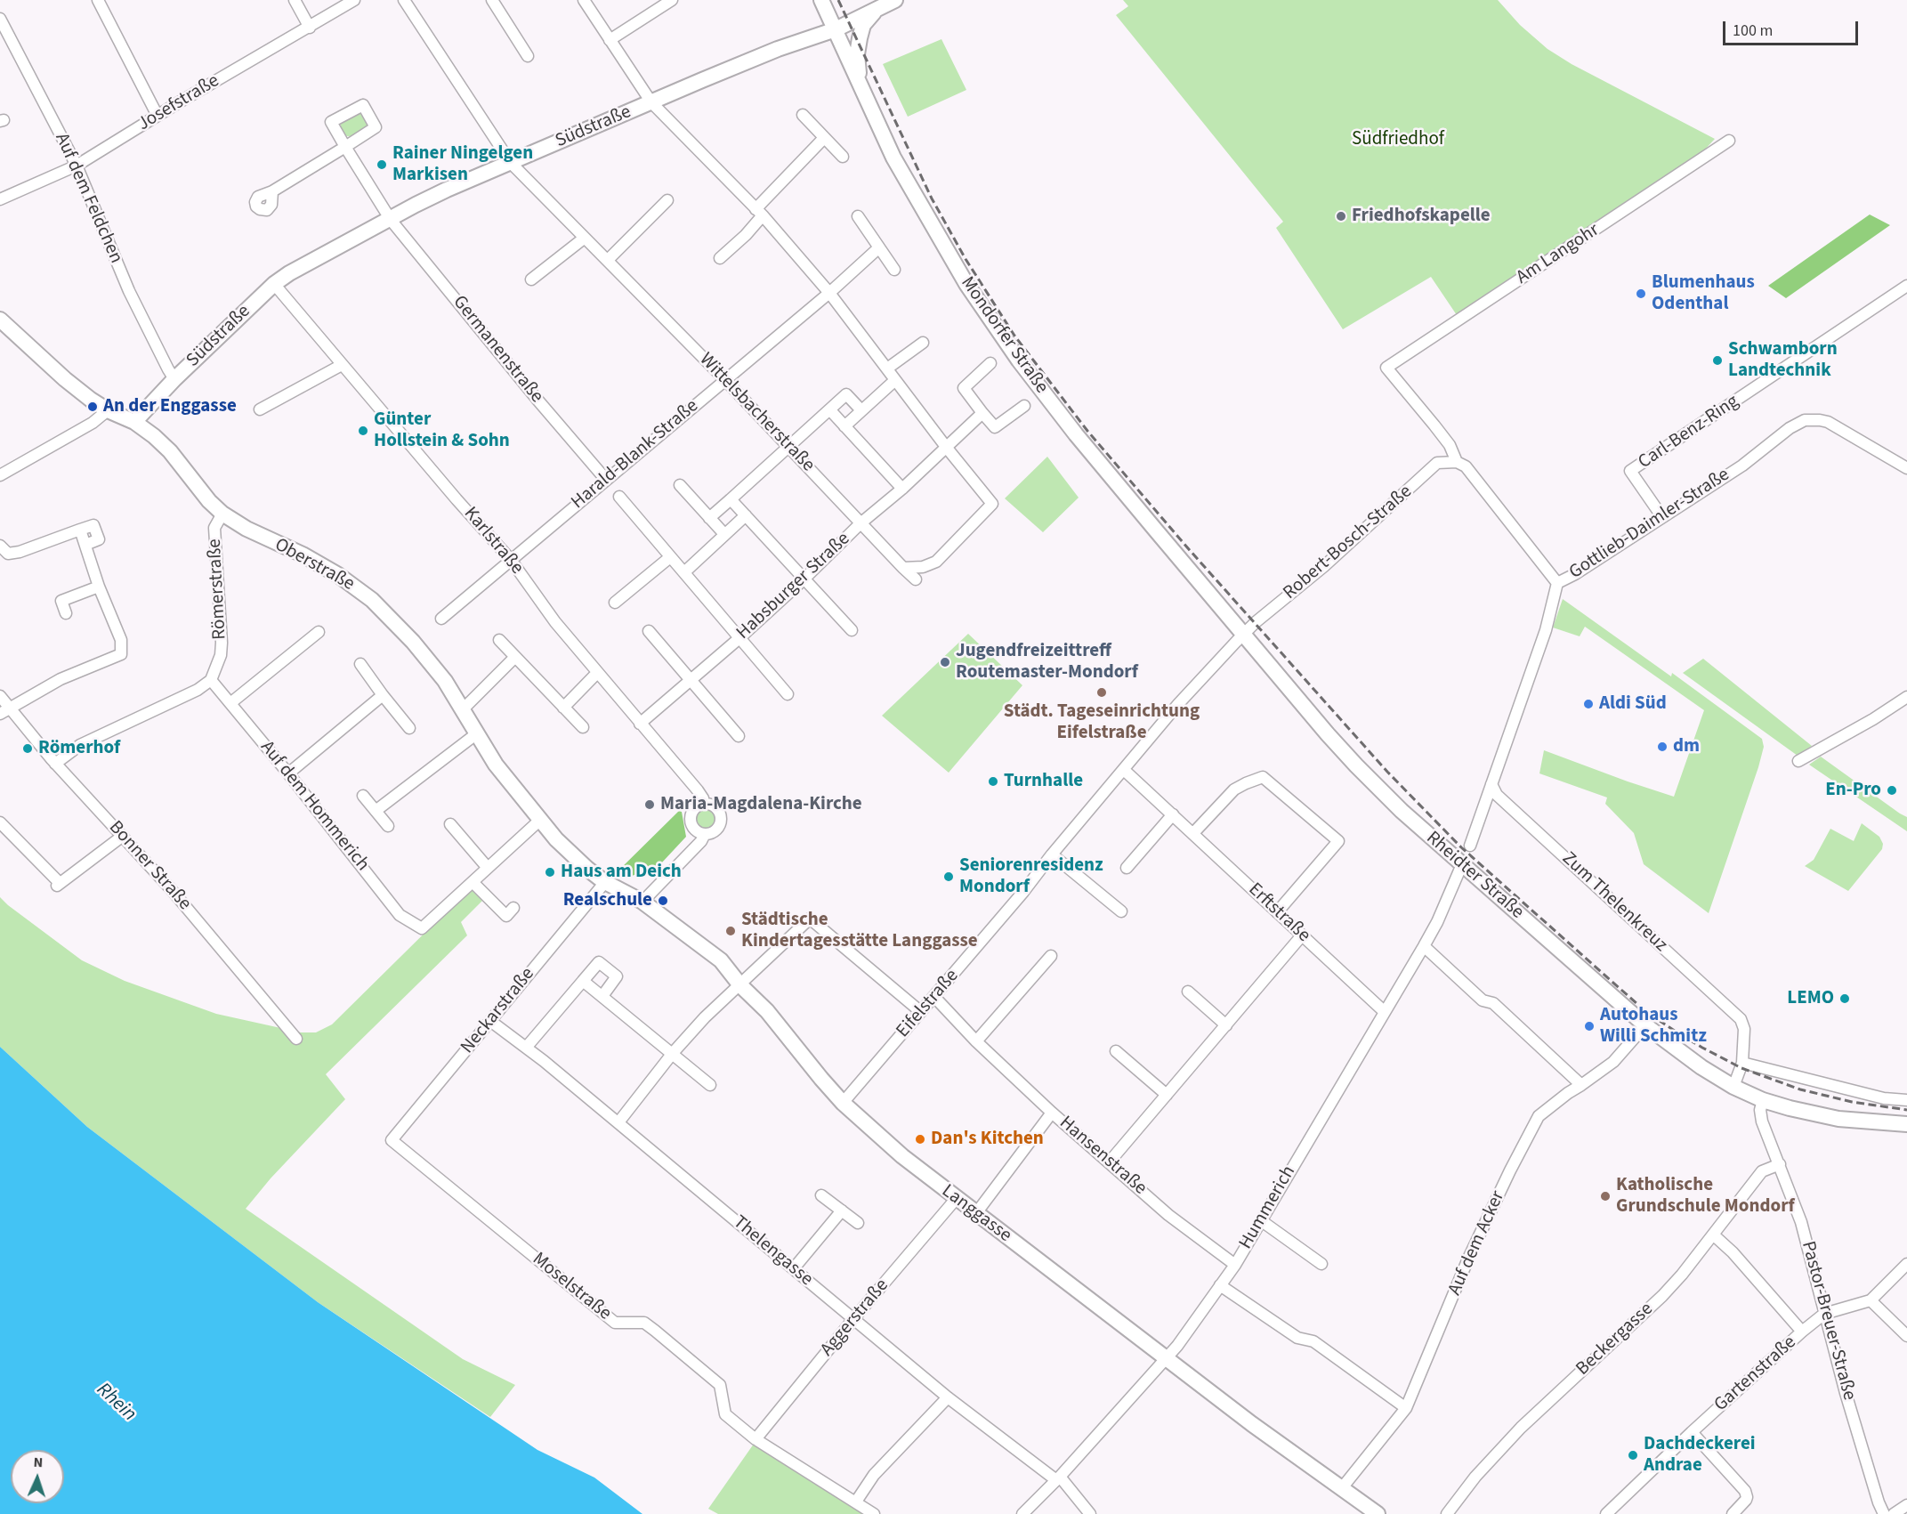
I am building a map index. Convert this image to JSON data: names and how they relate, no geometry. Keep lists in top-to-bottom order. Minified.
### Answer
{"streets":{"street":["Josefstraße","Südstraße","Auf dem Feldchen","Am Langohr","Mondorfer Straße","Germanenstraße","Wittelsbacherstraße","Carl-Benz-Ring","Harald-Blank-Straße","Gottlieb-Daimler-Straße","Karlstraße","Robert-Bosch-Straße","Oberstraße","Habsburger Straße","Römerstraße","Auf dem Hommerich","Bonner Straße","Rheidter Straße","Zum Thelenkreuz","Erftstraße","Eifelstraße","Neckarstraße","Hansenstraße","Hummerich","Langgasse","Auf dem Acker","Thelengasse","Moselstraße","Aggerstraße","Pastor-Breuer-Straße","Beckergasse","Gartenstraße"]},"crossings":[["Josefstraße","Auf dem Feldchen"],["Südstraße","Auf dem Feldchen"],["Südstraße","Mondorfer Straße"],["Südstraße","Germanenstraße"],["Südstraße","Wittelsbacherstraße"],["Südstraße","Karlstraße"],["Südstraße","Oberstraße"],["Am Langohr","Robert-Bosch-Straße"],["Mondorfer Straße","Robert-Bosch-Straße"],["Mondorfer Straße","Rheidter Straße"],["Mondorfer Straße","Eifelstraße"],["Germanenstraße","Harald-Blank-Straße"],["Wittelsbacherstraße","Harald-Blank-Straße"],["Wittelsbacherstraße","Habsburger Straße"],["Carl-Benz-Ring","Gottlieb-Daimler-Straße"],["Harald-Blank-Straße","Karlstraße"],["Gottlieb-Daimler-Straße","Zum Thelenkreuz"],["Karlstraße","Habsburger Straße"],["Karlstraße","Langgasse"],["Robert-Bosch-Straße","Rheidter Straße"],["Robert-Bosch-Straße","Eifelstraße"],["Oberstraße","Römerstraße"],["Oberstraße","Neckarstraße"],["Oberstraße","Langgasse"],["Römerstraße","Auf dem Hommerich"],["Rheidter Straße","Eifelstraße"],["Rheidter Straße","Hummerich"],["Rheidter Straße","Auf dem Acker"],["Rheidter Straße","Pastor-Breuer-Straße"],["Erftstraße","Eifelstraße"],["Erftstraße","Hummerich"],["Eifelstraße","Hansenstraße"],["Eifelstraße","Langgasse"],["Neckarstraße","Langgasse"],["Neckarstraße","Thelengasse"],["Neckarstraße","Moselstraße"],["Hansenstraße","Hummerich"],["Hummerich","Langgasse"],["Hummerich","Thelengasse"],["Langgasse","Auf dem Acker"],["Langgasse","Aggerstraße"],["Thelengasse","Aggerstraße"],["Moselstraße","Aggerstraße"],["Pastor-Breuer-Straße","Beckergasse"],["Pastor-Breuer-Straße","Gartenstraße"]],"water":["Rhein"],"parks":["Südfriedhof"],"places":["Rainer Ningelgen Markisen","Friedhofskapelle","Blumenhaus Odenthal","Schwamborn Landtechnik","An der Enggasse","Günter Hollstein & Sohn","Jugendfreizeittreff Routemaster-Mondorf","Städt. Tageseinrichtung Eifelstraße","Aldi Süd","dm","Römerhof","Turnhalle","En-Pro","Maria-Magdalena-Kirche","Haus am Deich","Seniorenresidenz Mondorf","Realschule","Städtische Kindertagesstätte Langgasse","LEMO","Autohaus Willi Schmitz","Dan's Kitchen","Katholische Grundschule Mondorf","Dachdeckerei Andrae"],"scale_bar":"100 m","north":"top"}
